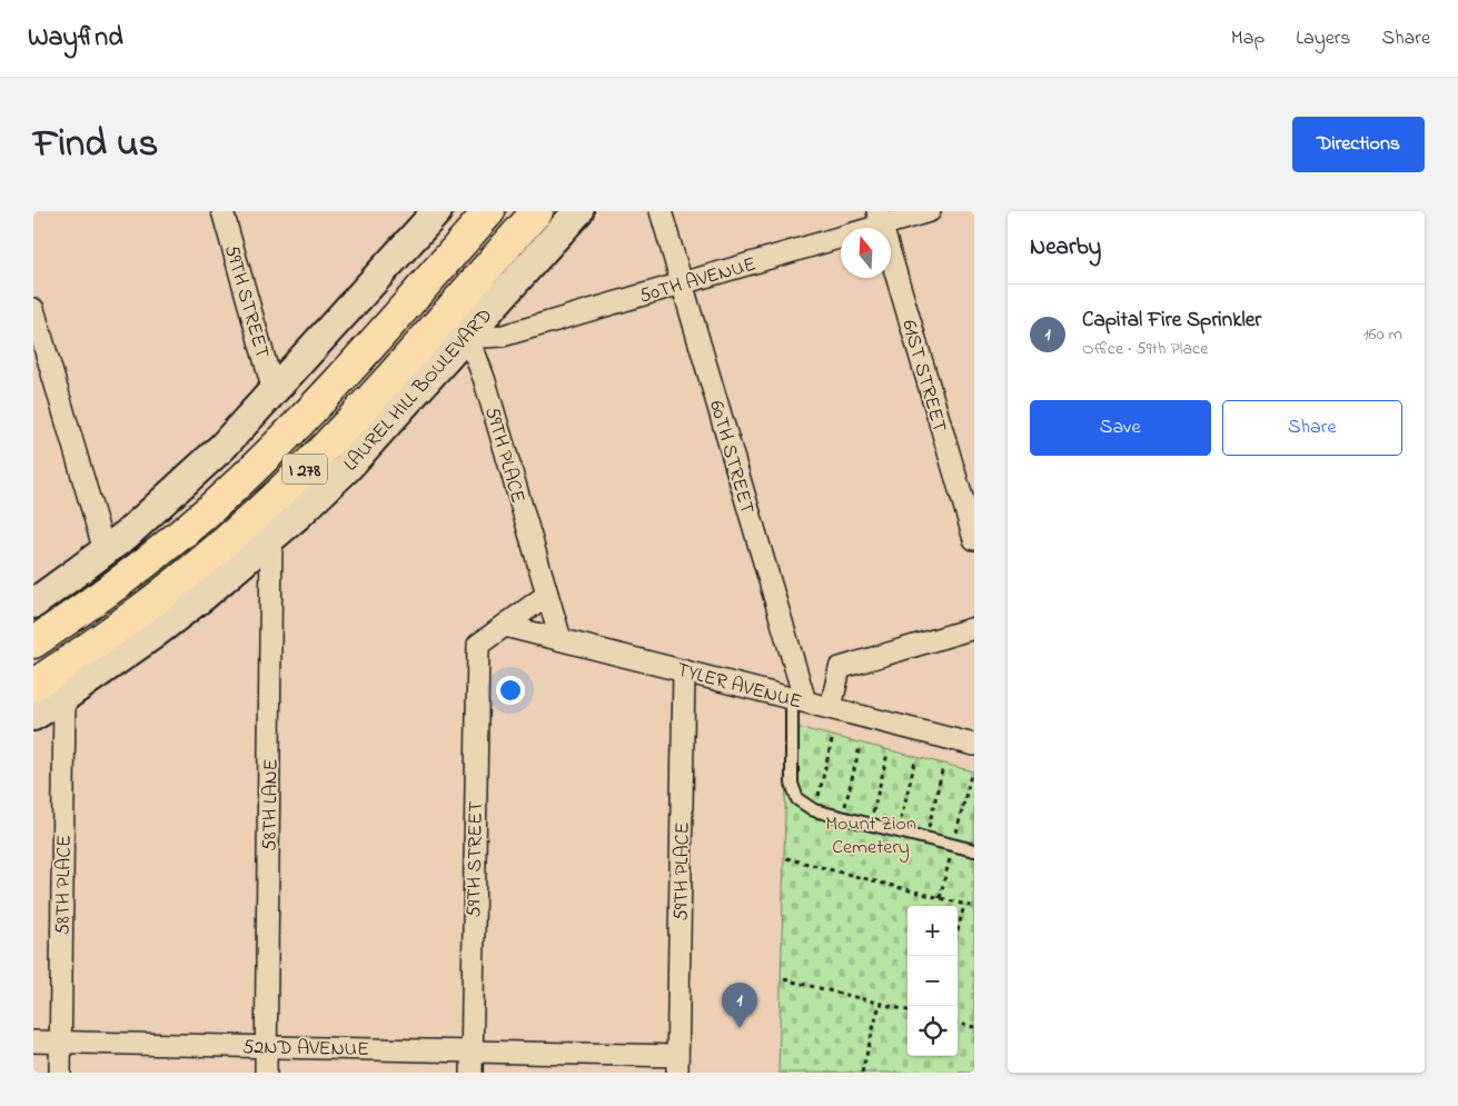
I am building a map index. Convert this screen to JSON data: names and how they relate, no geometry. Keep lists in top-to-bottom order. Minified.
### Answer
{"streets":{"highway":["I 278"],"main road":["LAUREL HILL BOULEVARD"],"street":["50TH AVENUE","59TH STREET","61ST STREET","59TH PLACE","60TH STREET","TYLER AVENUE","58TH LANE","58TH PLACE","52ND AVENUE"]},"crossings":[["50TH AVENUE","61ST STREET"],["50TH AVENUE","LAUREL HILL BOULEVARD"],["50TH AVENUE","59TH PLACE"],["50TH AVENUE","60TH STREET"],["59TH STREET","TYLER AVENUE"],["59TH STREET","52ND AVENUE"],["LAUREL HILL BOULEVARD","59TH PLACE"],["LAUREL HILL BOULEVARD","58TH LANE"],["LAUREL HILL BOULEVARD","58TH PLACE"],["59TH PLACE","TYLER AVENUE"],["59TH PLACE","52ND AVENUE"],["60TH STREET","TYLER AVENUE"],["58TH LANE","52ND AVENUE"],["58TH PLACE","52ND AVENUE"]],"parks":["Mount Zion Cemetery"],"north":"top","page":{"header":"Wayfind","nav":["Map","Layers","Share"],"title":"Find us","buttons":["Directions",["Save","Share"]],"heading":"Nearby","list":[{"mark":"1","name":"Capital Fire Sprinkler","note":"Office · 59th Place","value":"160 m"}],"map_buttons":["+","−"],"pins":"1"}}
